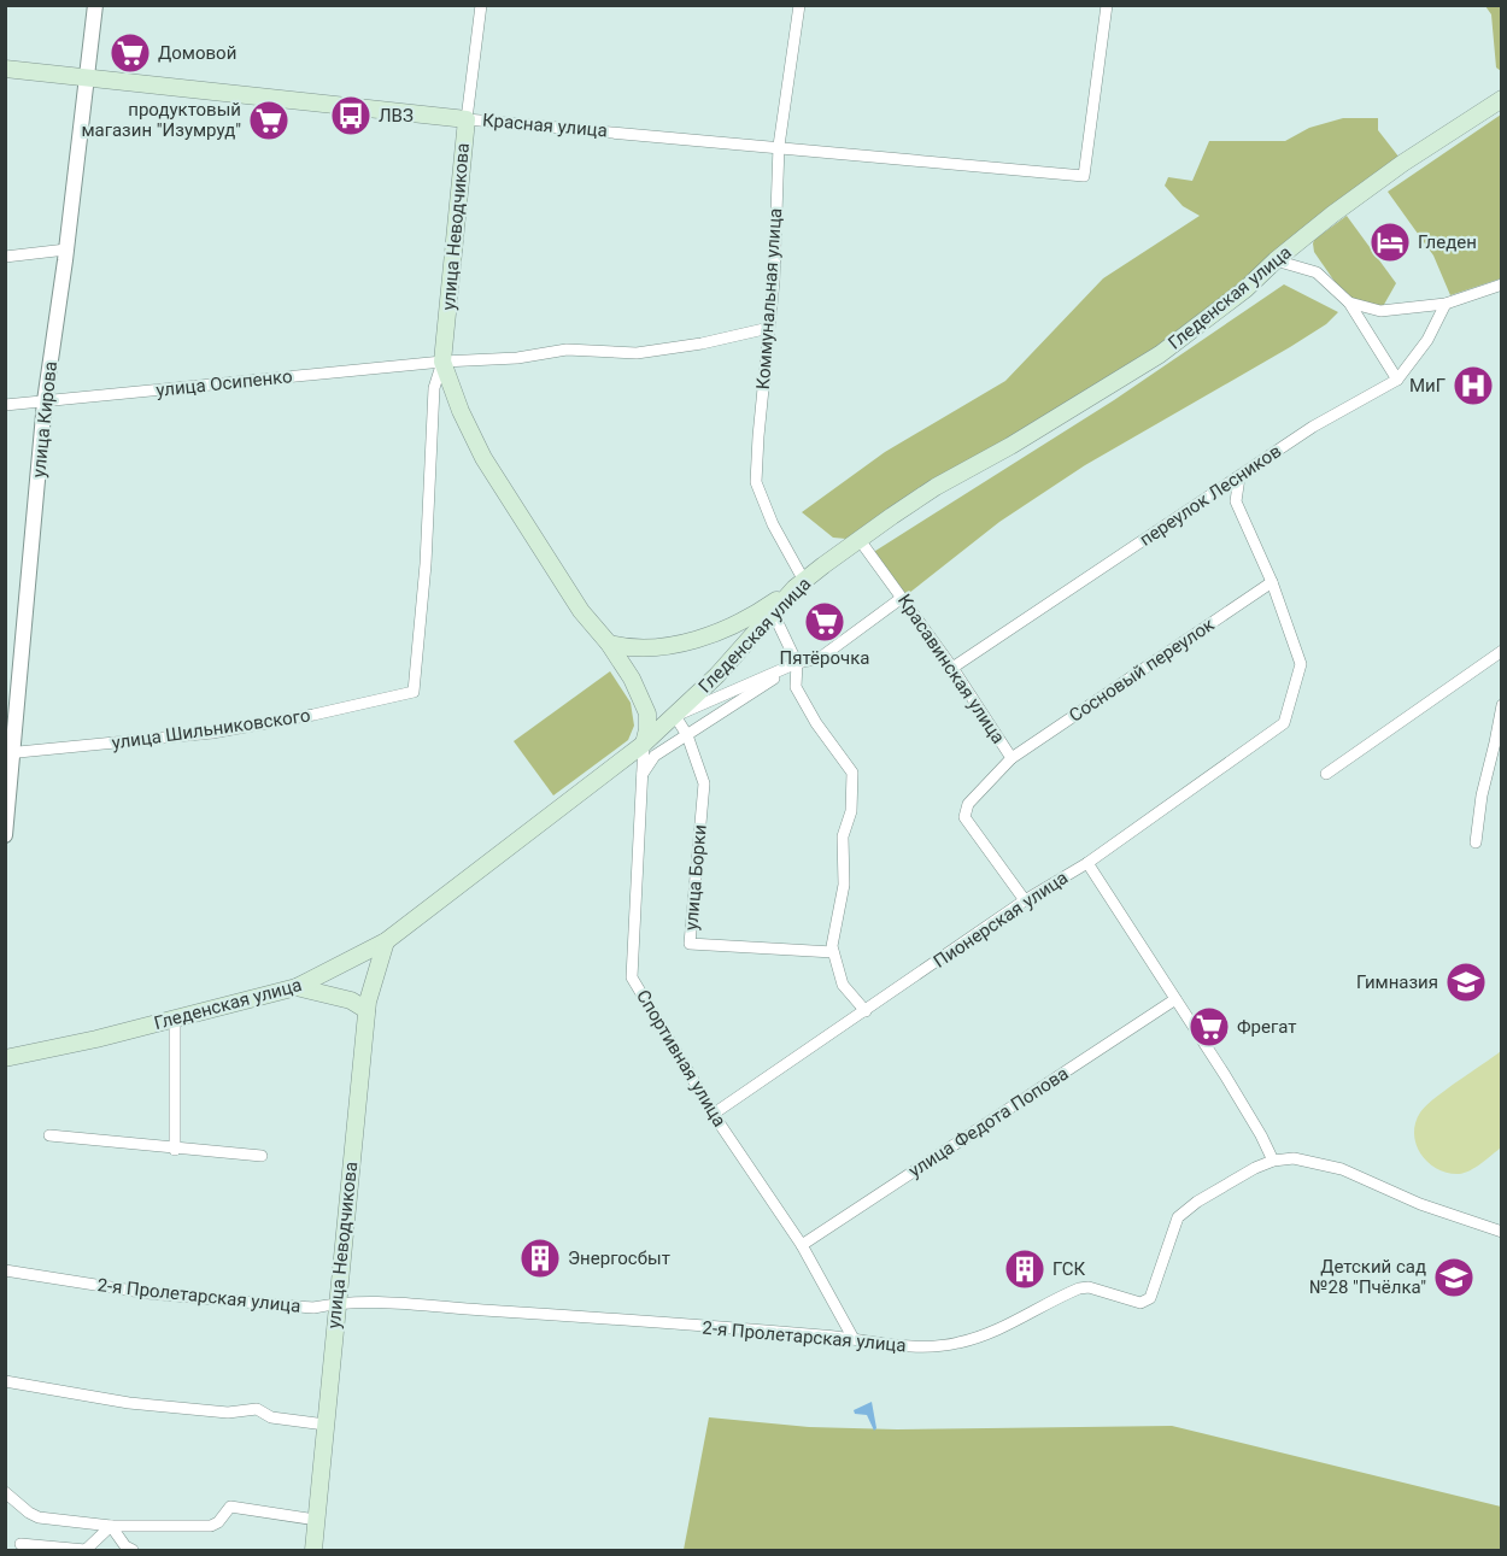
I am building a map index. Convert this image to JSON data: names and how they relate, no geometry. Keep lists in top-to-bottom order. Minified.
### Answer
{"streets":{"main road":["Красная улица","улица Неводчикова","Гледенская улица"],"street":["Коммунальная улица","улица Осипенко","улица Кирова","переулок Лесников","Красавинская улица","Сосновый переулок","улица Шильниковского","улица Борки","Пионерская улица","Спортивная улица","улица Федота Попова","2-я Пролетарская улица"]},"crossings":[["Красная улица","улица Неводчикова"],["Красная улица","Коммунальная улица"],["Красная улица","улица Кирова"],["улица Неводчикова","Гледенская улица"],["улица Неводчикова","улица Осипенко"],["улица Неводчикова","улица Шильниковского"],["улица Неводчикова","Спортивная улица"],["улица Неводчикова","2-я Пролетарская улица"],["Гледенская улица","Коммунальная улица"],["Гледенская улица","Красавинская улица"],["Гледенская улица","улица Борки"],["Гледенская улица","Спортивная улица"],["Коммунальная улица","улица Осипенко"],["улица Осипенко","улица Кирова"],["улица Кирова","улица Шильниковского"],["переулок Лесников","Красавинская улица"],["Красавинская улица","Сосновый переулок"],["Красавинская улица","Пионерская улица"],["Сосновый переулок","Пионерская улица"],["Пионерская улица","Спортивная улица"],["Спортивная улица","улица Федота Попова"],["Спортивная улица","2-я Пролетарская улица"]],"places":{"supermarket":["Домовой","продуктовый магазин \"Изумруд\"","Пятёрочка","Фрегат"],"bus stop":["ЛВЗ"],"hotel":["Гледен"],"hospital":["МиГ"],"school or university":["Гимназия","Детский сад №28 \"Пчёлка\""],"building":["Энергосбыт","ГСК"]}}
